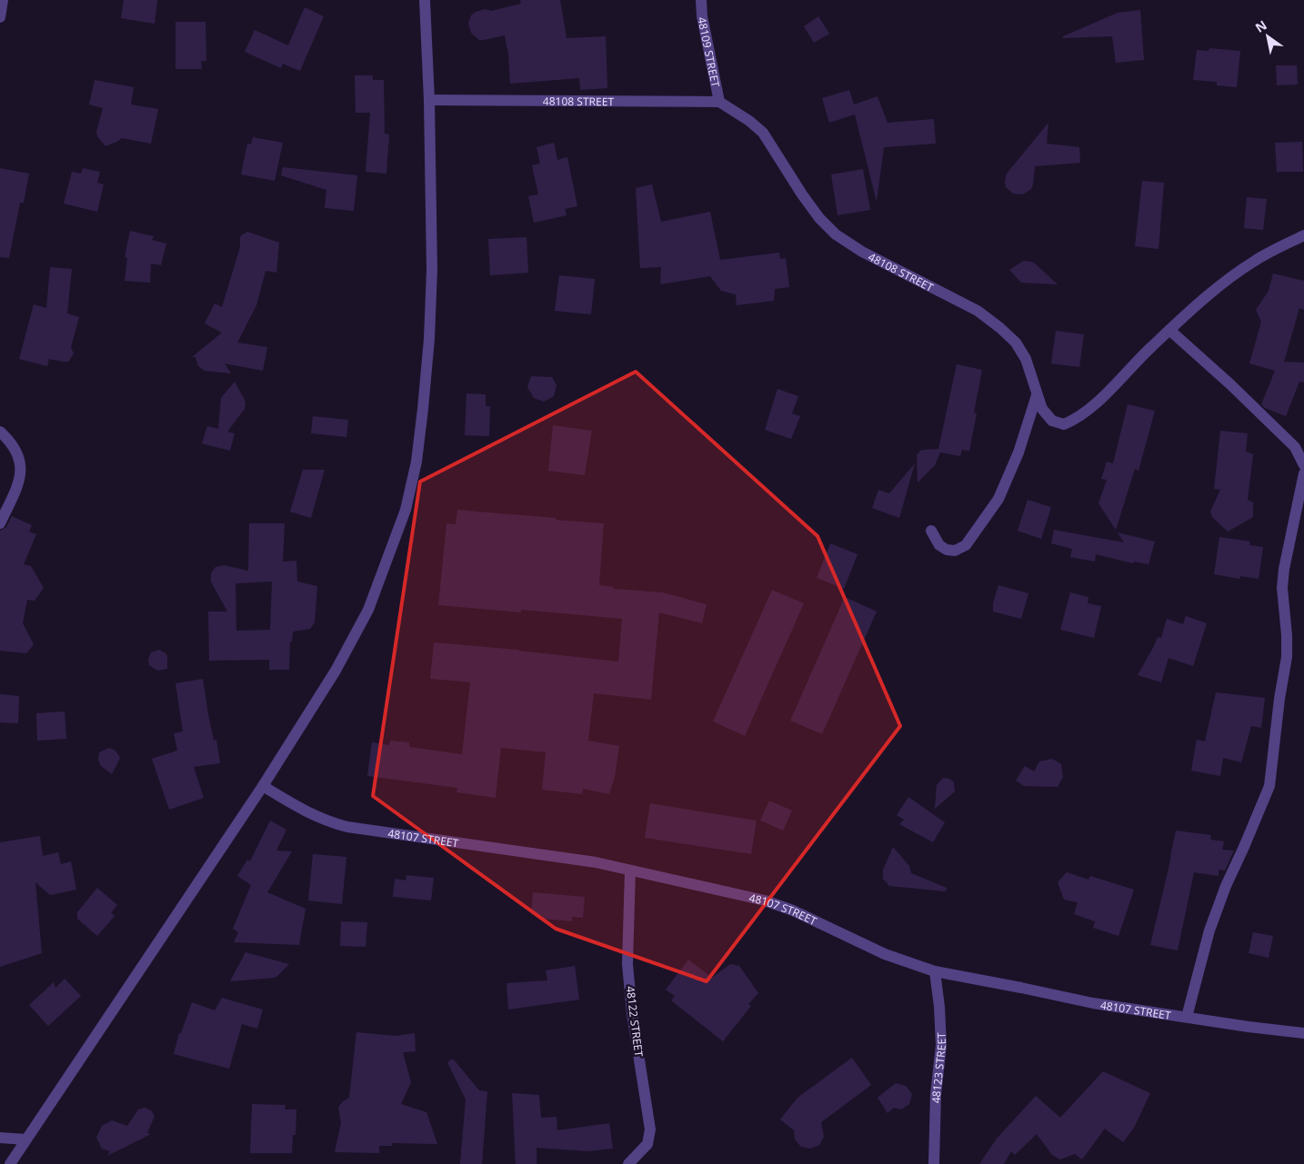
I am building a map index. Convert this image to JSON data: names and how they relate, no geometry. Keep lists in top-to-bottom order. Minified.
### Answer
{"streets":{"street":["48109 STREET","48108 STREET","48107 STREET","48122 STREET","48123 STREET"]},"crossings":[["48109 STREET","48108 STREET"],["48107 STREET","48122 STREET"],["48107 STREET","48123 STREET"]],"north":"top left"}
